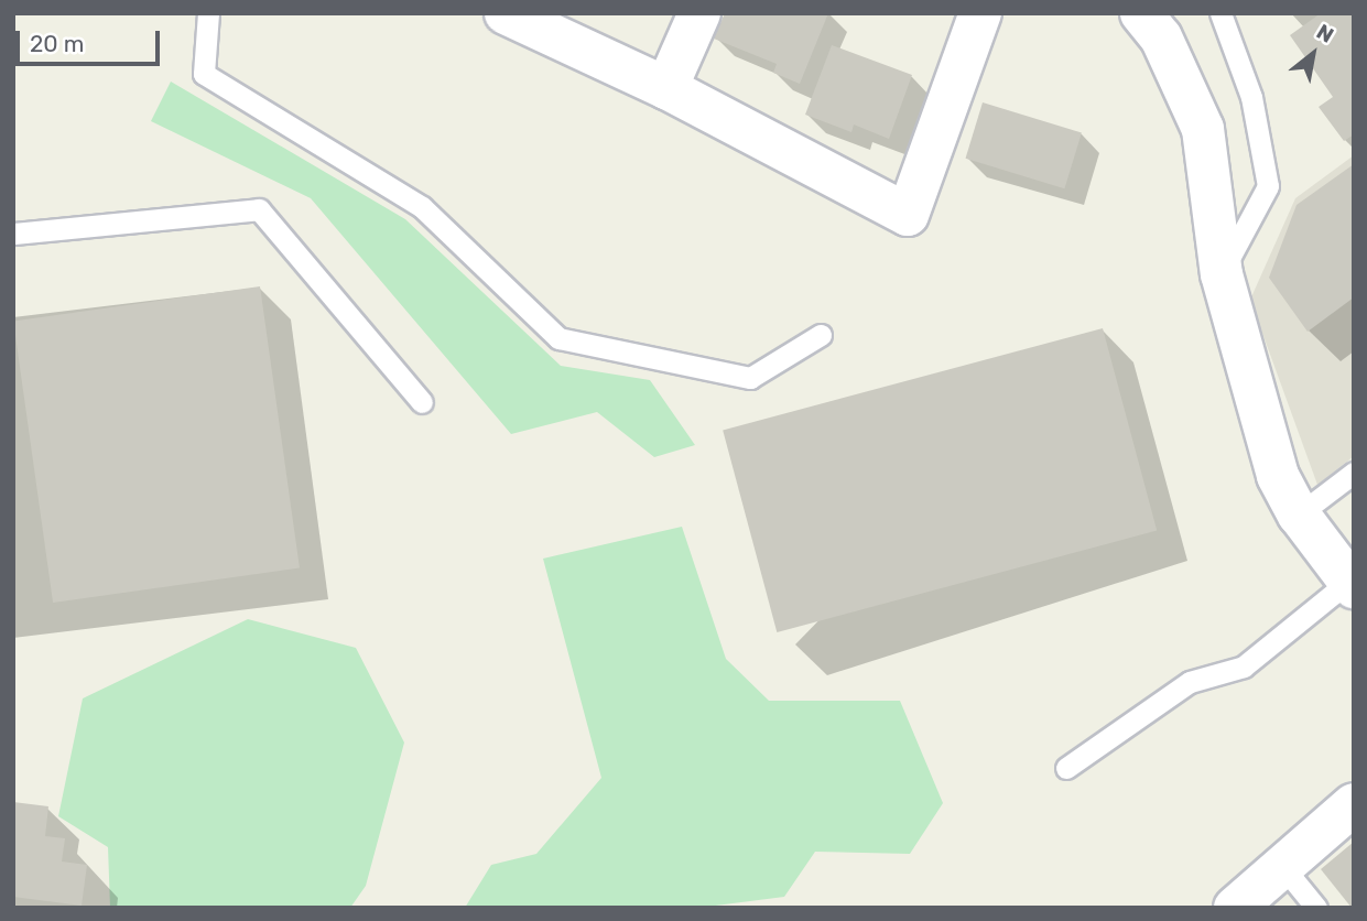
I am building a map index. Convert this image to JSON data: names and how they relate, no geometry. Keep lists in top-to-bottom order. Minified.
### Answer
{"scale_bar":"20 m","north":"top right"}
